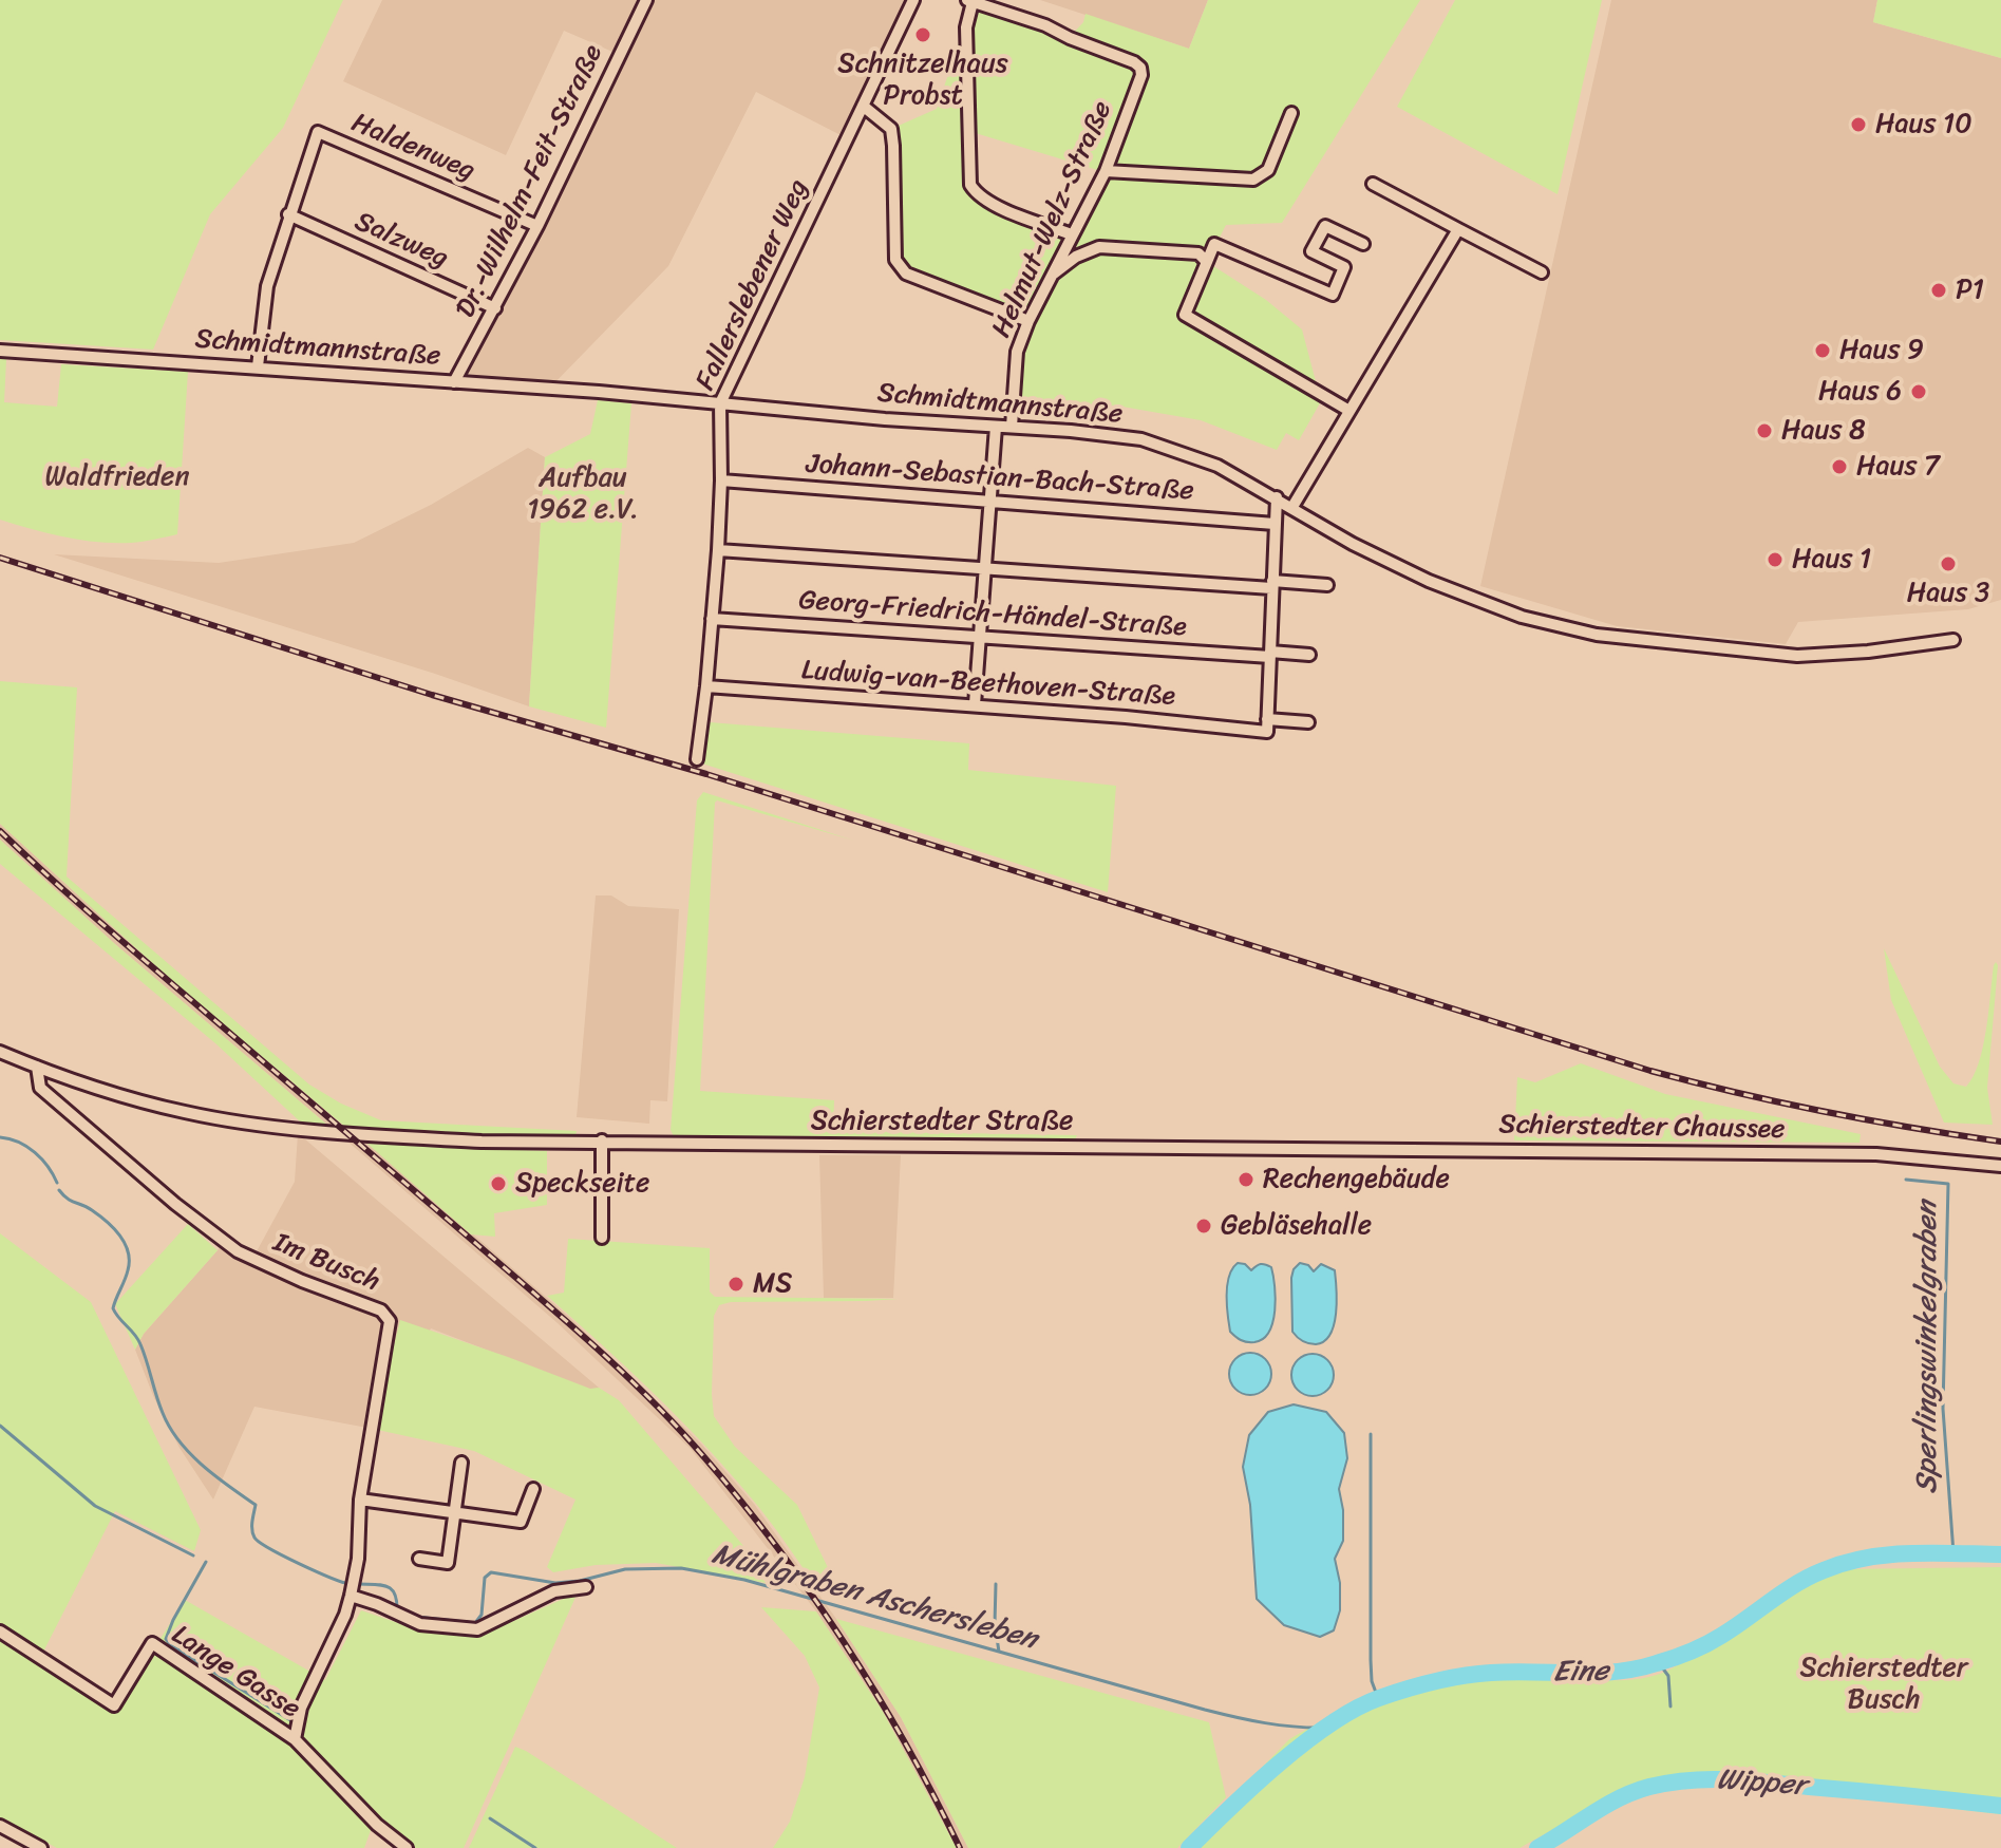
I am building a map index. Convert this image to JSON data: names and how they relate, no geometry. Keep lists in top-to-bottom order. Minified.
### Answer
{"streets":{"street":["Haldenweg","Dr.-Wilhelm-Feit-Straße","Helmut-Welz-Straße","Salzweg","Fallerslebener Weg","Schmidtmannstraße","Johann-Sebastian-Bach-Straße","Georg-Friedrich-Händel-Straße","Ludwig-van-Beethoven-Straße","Schierstedter Straße","Schierstedter Chaussee","Im Busch","Lange Gasse"]},"crossings":[["Haldenweg","Dr.-Wilhelm-Feit-Straße"],["Haldenweg","Salzweg"],["Dr.-Wilhelm-Feit-Straße","Salzweg"],["Dr.-Wilhelm-Feit-Straße","Schmidtmannstraße"],["Helmut-Welz-Straße","Schmidtmannstraße"],["Fallerslebener Weg","Schmidtmannstraße"],["Fallerslebener Weg","Johann-Sebastian-Bach-Straße"],["Fallerslebener Weg","Georg-Friedrich-Händel-Straße"],["Fallerslebener Weg","Ludwig-van-Beethoven-Straße"],["Schierstedter Straße","Schierstedter Chaussee"],["Schierstedter Straße","Im Busch"],["Im Busch","Lange Gasse"]],"water":["Sperlingswinkelgraben","Mühlgraben Aschersleben","Eine","Wipper"],"parks":["Waldfrieden","Aufbau 1962 e.V.","Schierstedter Busch"],"places":["Schnitzelhaus Probst","Haus 10","P1","Haus 9","Haus 6","Haus 8","Haus 7","Haus 1","Haus 3","Rechengebäude","Speckseite","Gebläsehalle","MS"]}
